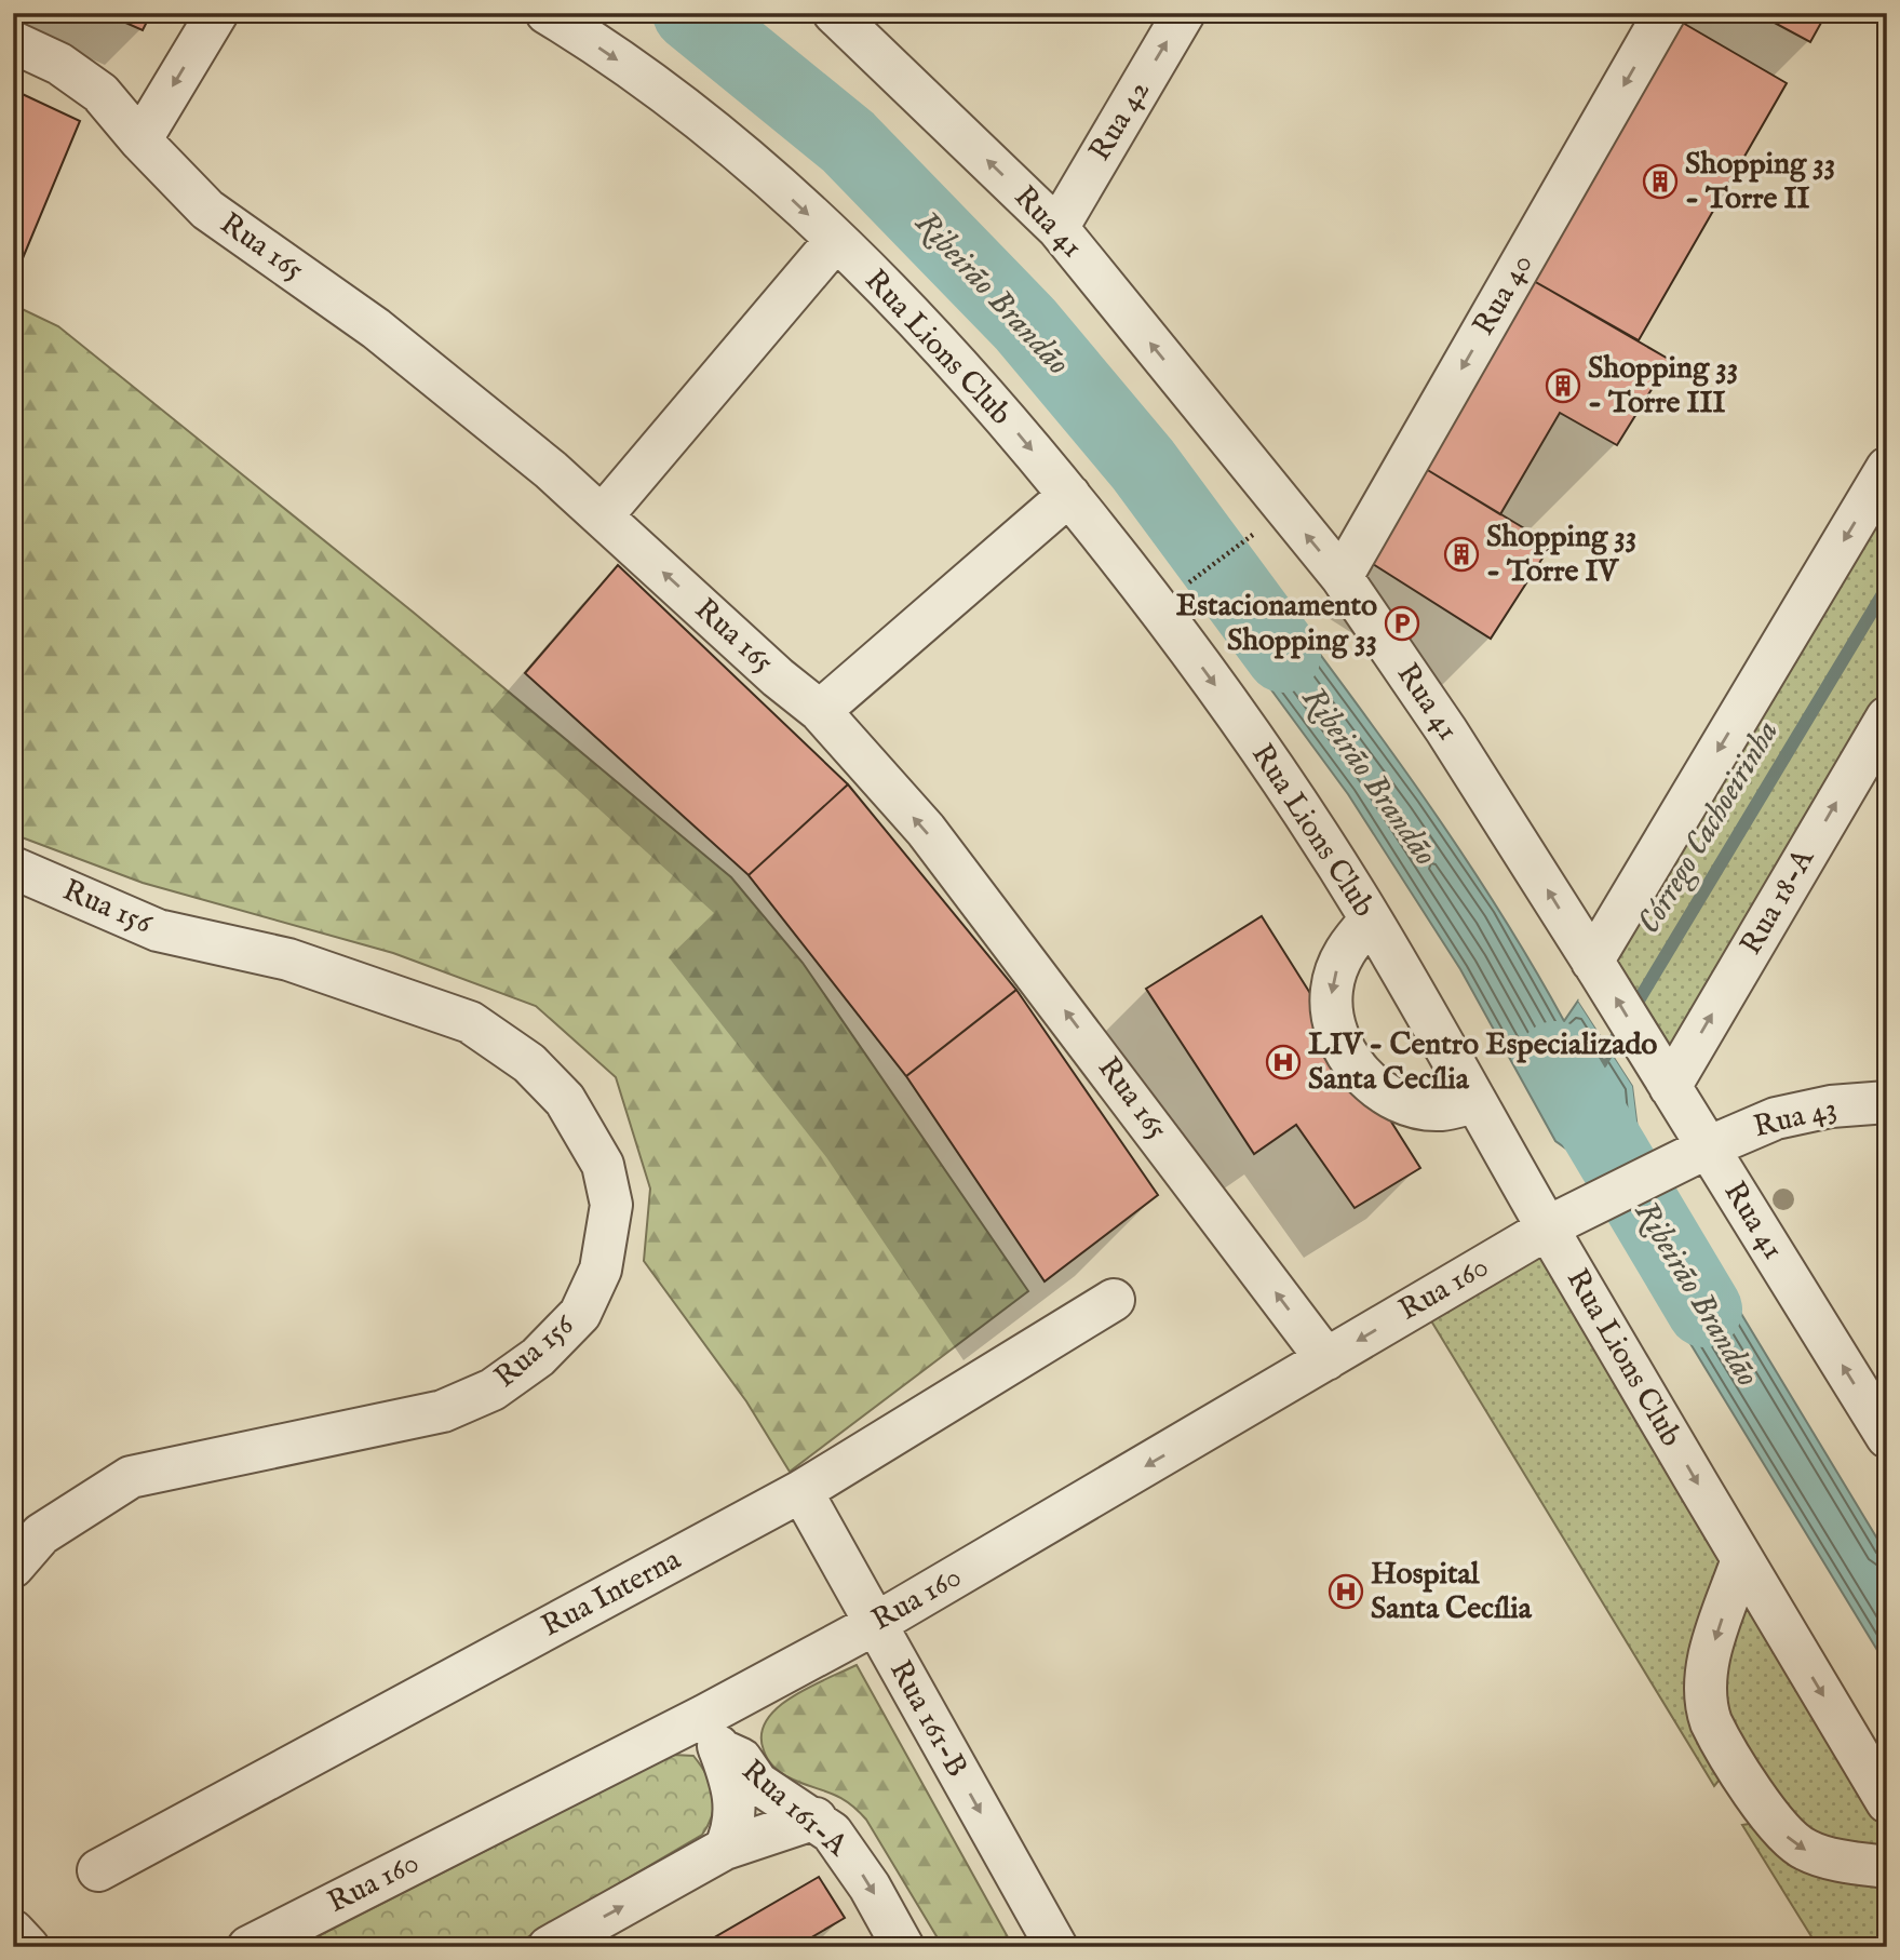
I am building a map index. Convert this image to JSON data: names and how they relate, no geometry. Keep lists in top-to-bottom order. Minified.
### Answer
{"streets":{"street":["Rua 42","Rua 41","Rua 165","Rua 40","Rua Lions Club","Rua 18-A","Rua 156","Rua 43","Rua 160","Rua Interna","Rua 161-B","Rua 161-A"]},"crossings":[["Rua 42","Rua 41"],["Rua 41","Rua 40"],["Rua 41","Rua 18-A"],["Rua 41","Rua 43"],["Rua 165","Rua 160"],["Rua Lions Club","Rua 43"],["Rua Lions Club","Rua 160"],["Rua 43","Rua 160"],["Rua 160","Rua 161-B"],["Rua 160","Rua 161-A"],["Rua Interna","Rua 161-B"]],"one_way":["Rua 42","Rua 41","Rua 165","Rua 40","Rua Lions Club","Rua 160","Rua 161-B","Rua 161-A"],"water":["Ribeirão Brandão","Córrego Cachoeirinha"],"places":{"building":["Shopping 33 - Torre II","Shopping 33 - Torre III","Shopping 33 - Torre IV"],"parking":["Estacionamento Shopping 33"],"hospital":["LIV - Centro Especializado Santa Cecília","Hospital Santa Cecília"]}}
